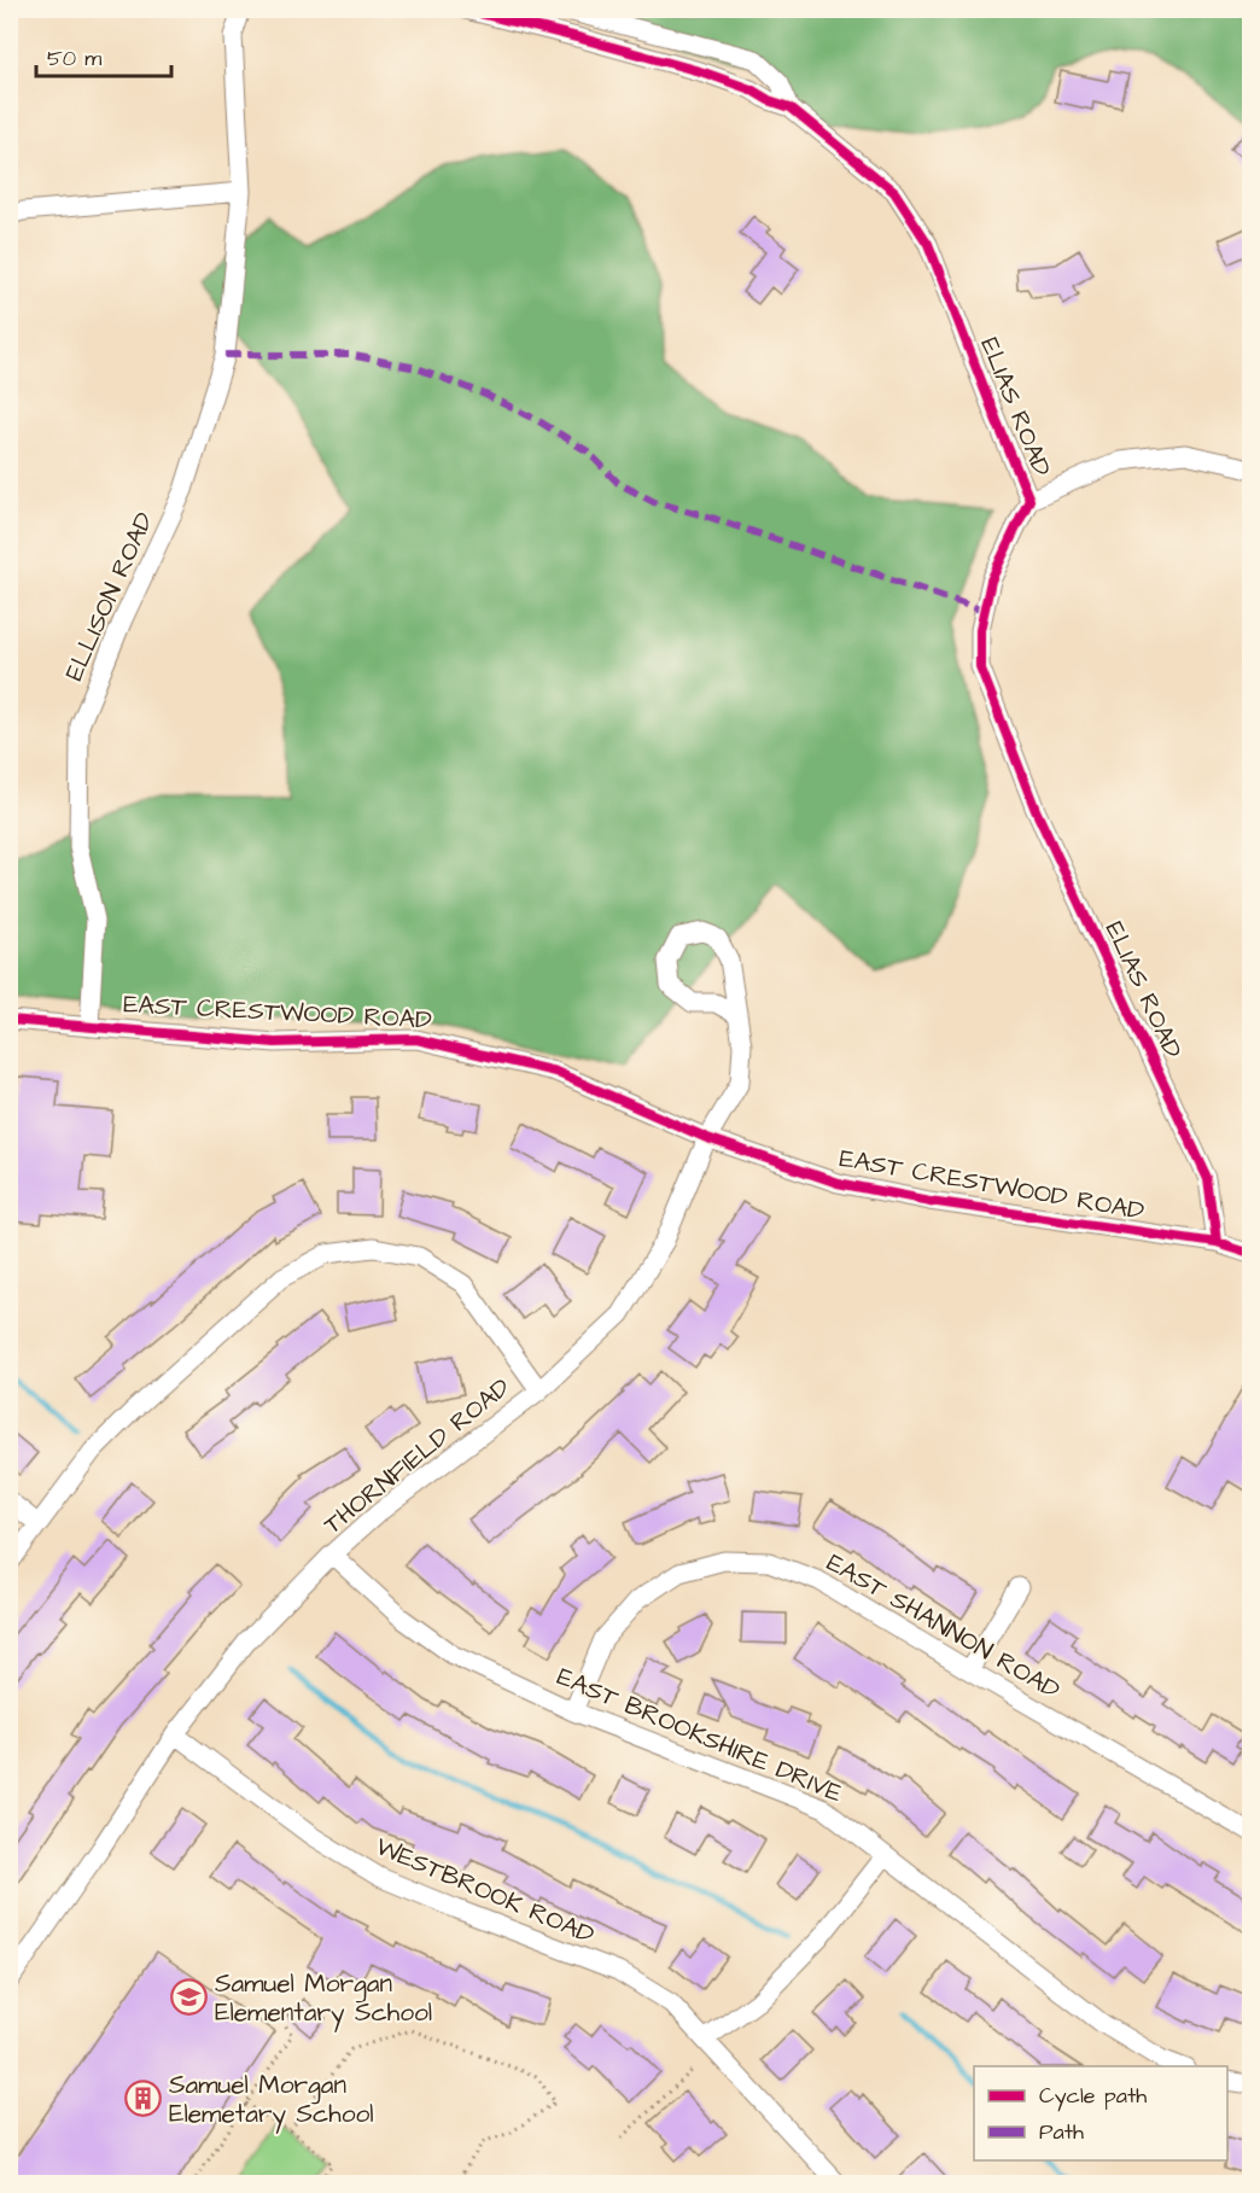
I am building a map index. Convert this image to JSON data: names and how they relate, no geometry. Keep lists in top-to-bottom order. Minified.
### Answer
{"streets":{"street":["ELIAS ROAD","ELLISON ROAD","EAST CRESTWOOD ROAD","THORNFIELD ROAD","EAST SHANNON ROAD","EAST BROOKSHIRE DRIVE","WESTBROOK ROAD"]},"crossings":[["ELIAS ROAD","EAST CRESTWOOD ROAD"],["ELLISON ROAD","EAST CRESTWOOD ROAD"],["EAST CRESTWOOD ROAD","THORNFIELD ROAD"],["THORNFIELD ROAD","EAST BROOKSHIRE DRIVE"],["THORNFIELD ROAD","WESTBROOK ROAD"],["EAST SHANNON ROAD","EAST BROOKSHIRE DRIVE"]],"places":{"school or university":["Samuel Morgan Elementary School"],"building":["Samuel Morgan Elemetary School"]},"legend":["Cycle path","Path"],"scale_bar":"50 m"}
